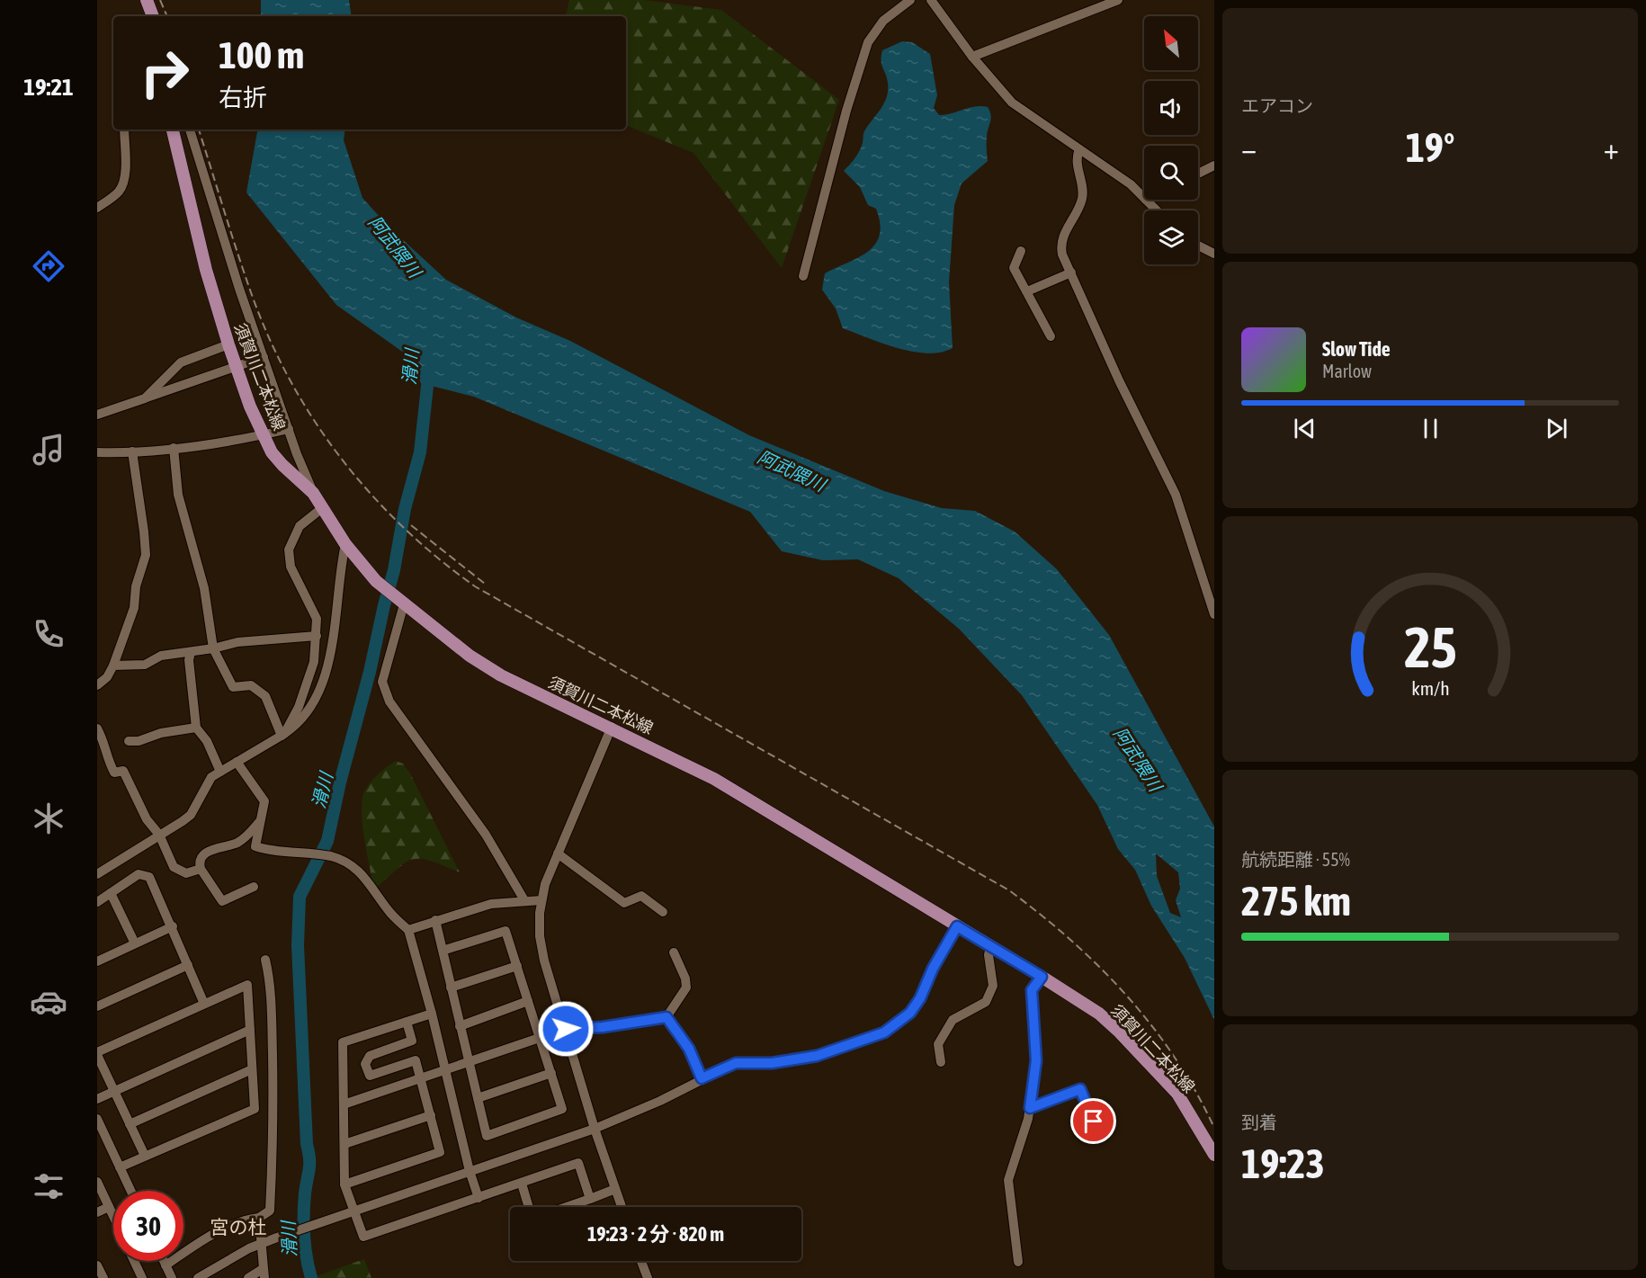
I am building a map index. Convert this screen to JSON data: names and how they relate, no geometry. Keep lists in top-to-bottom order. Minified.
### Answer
{"streets":{"main road":["須賀川二本松線"]},"districts":["宮の杜"],"water":["阿武隈川","滑川"],"north":"top left","page":{"tabs":"19:21","tile":["エアコン",["航続距離 · 55%","275 km"],["到着","19:23"]],"turn":["100 m","右折"],"heat":["−","19°","+"],"song":["Slow Tide","Marlow"],"limit":"30","trip":"19:23 · 2 分 · 820 m","gauge":["25","km/h"]}}
